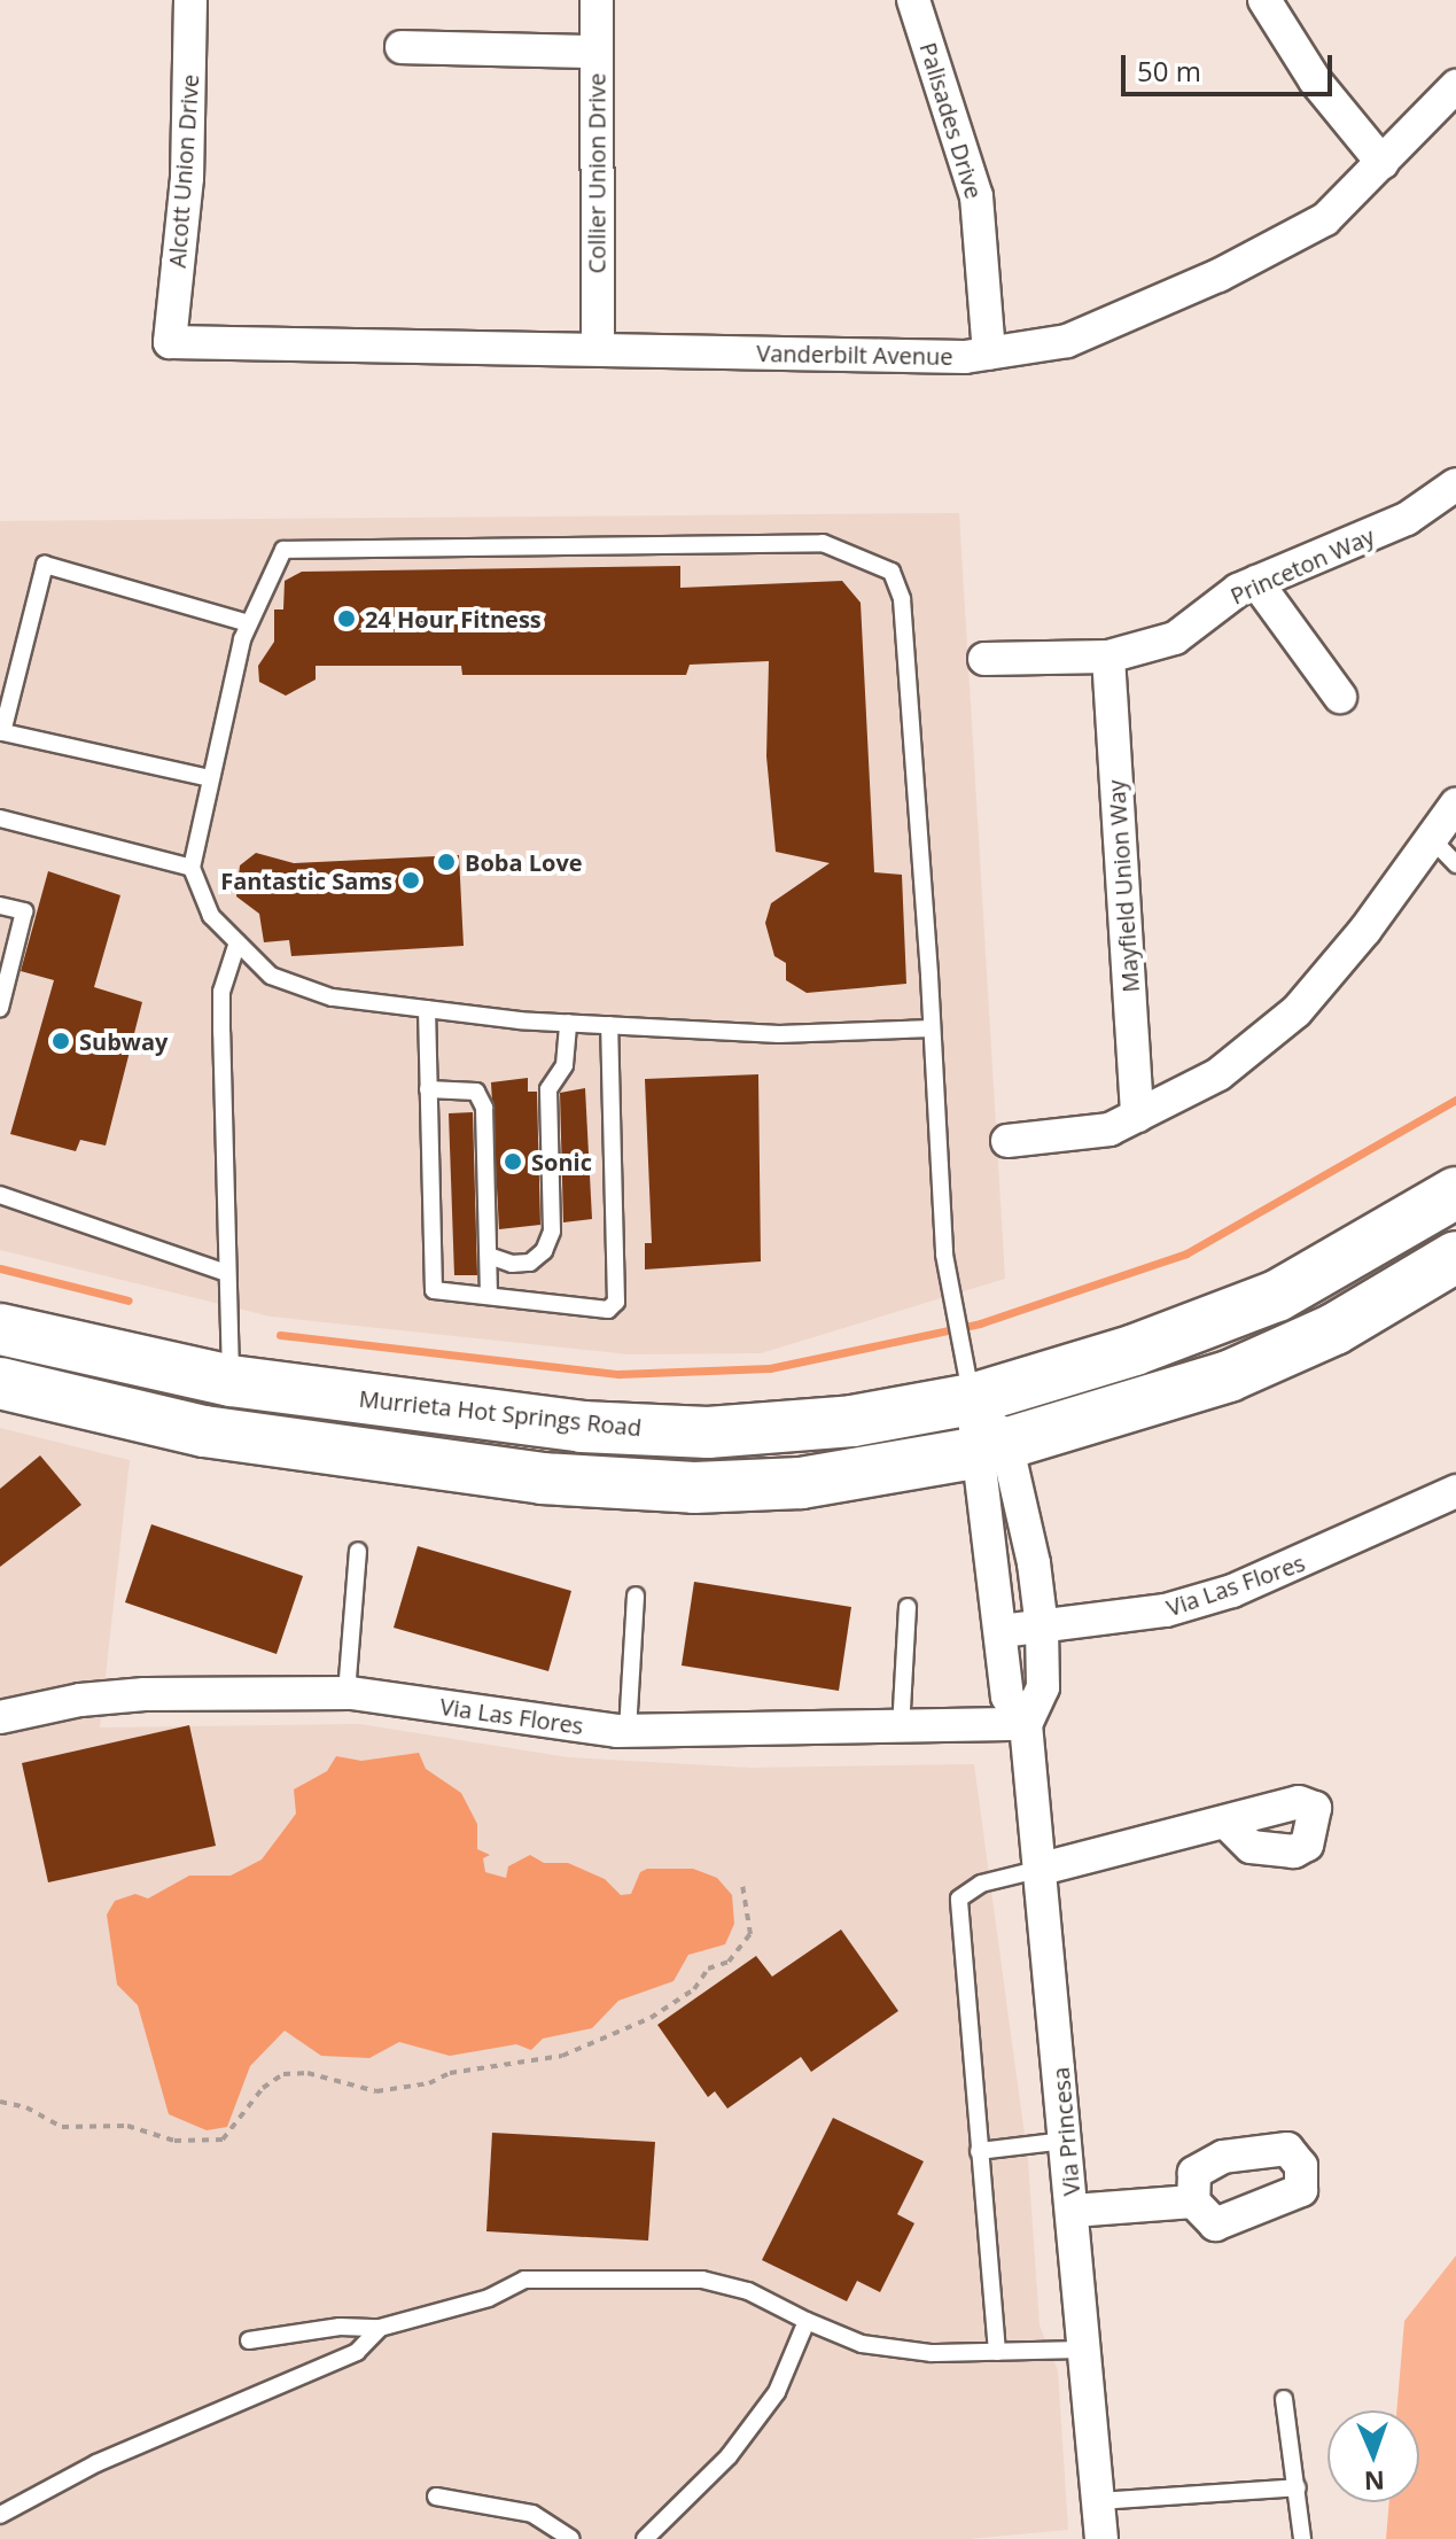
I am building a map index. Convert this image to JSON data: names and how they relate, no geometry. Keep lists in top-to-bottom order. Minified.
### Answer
{"streets":{"main road":["Murrieta Hot Springs Road"],"street":["Palisades Drive","Alcott Union Drive","Collier Union Drive","Vanderbilt Avenue","Princeton Way","Mayfield Union Way","Via Las Flores","Via Princesa"]},"crossings":[["Palisades Drive","Vanderbilt Avenue"],["Alcott Union Drive","Vanderbilt Avenue"],["Collier Union Drive","Vanderbilt Avenue"],["Princeton Way","Mayfield Union Way"],["Murrieta Hot Springs Road","Via Princesa"],["Via Las Flores","Via Princesa"]],"places":["24 Hour Fitness","Boba Love","Fantastic Sams","Subway","Sonic"],"scale_bar":"50 m","north":"bottom"}
